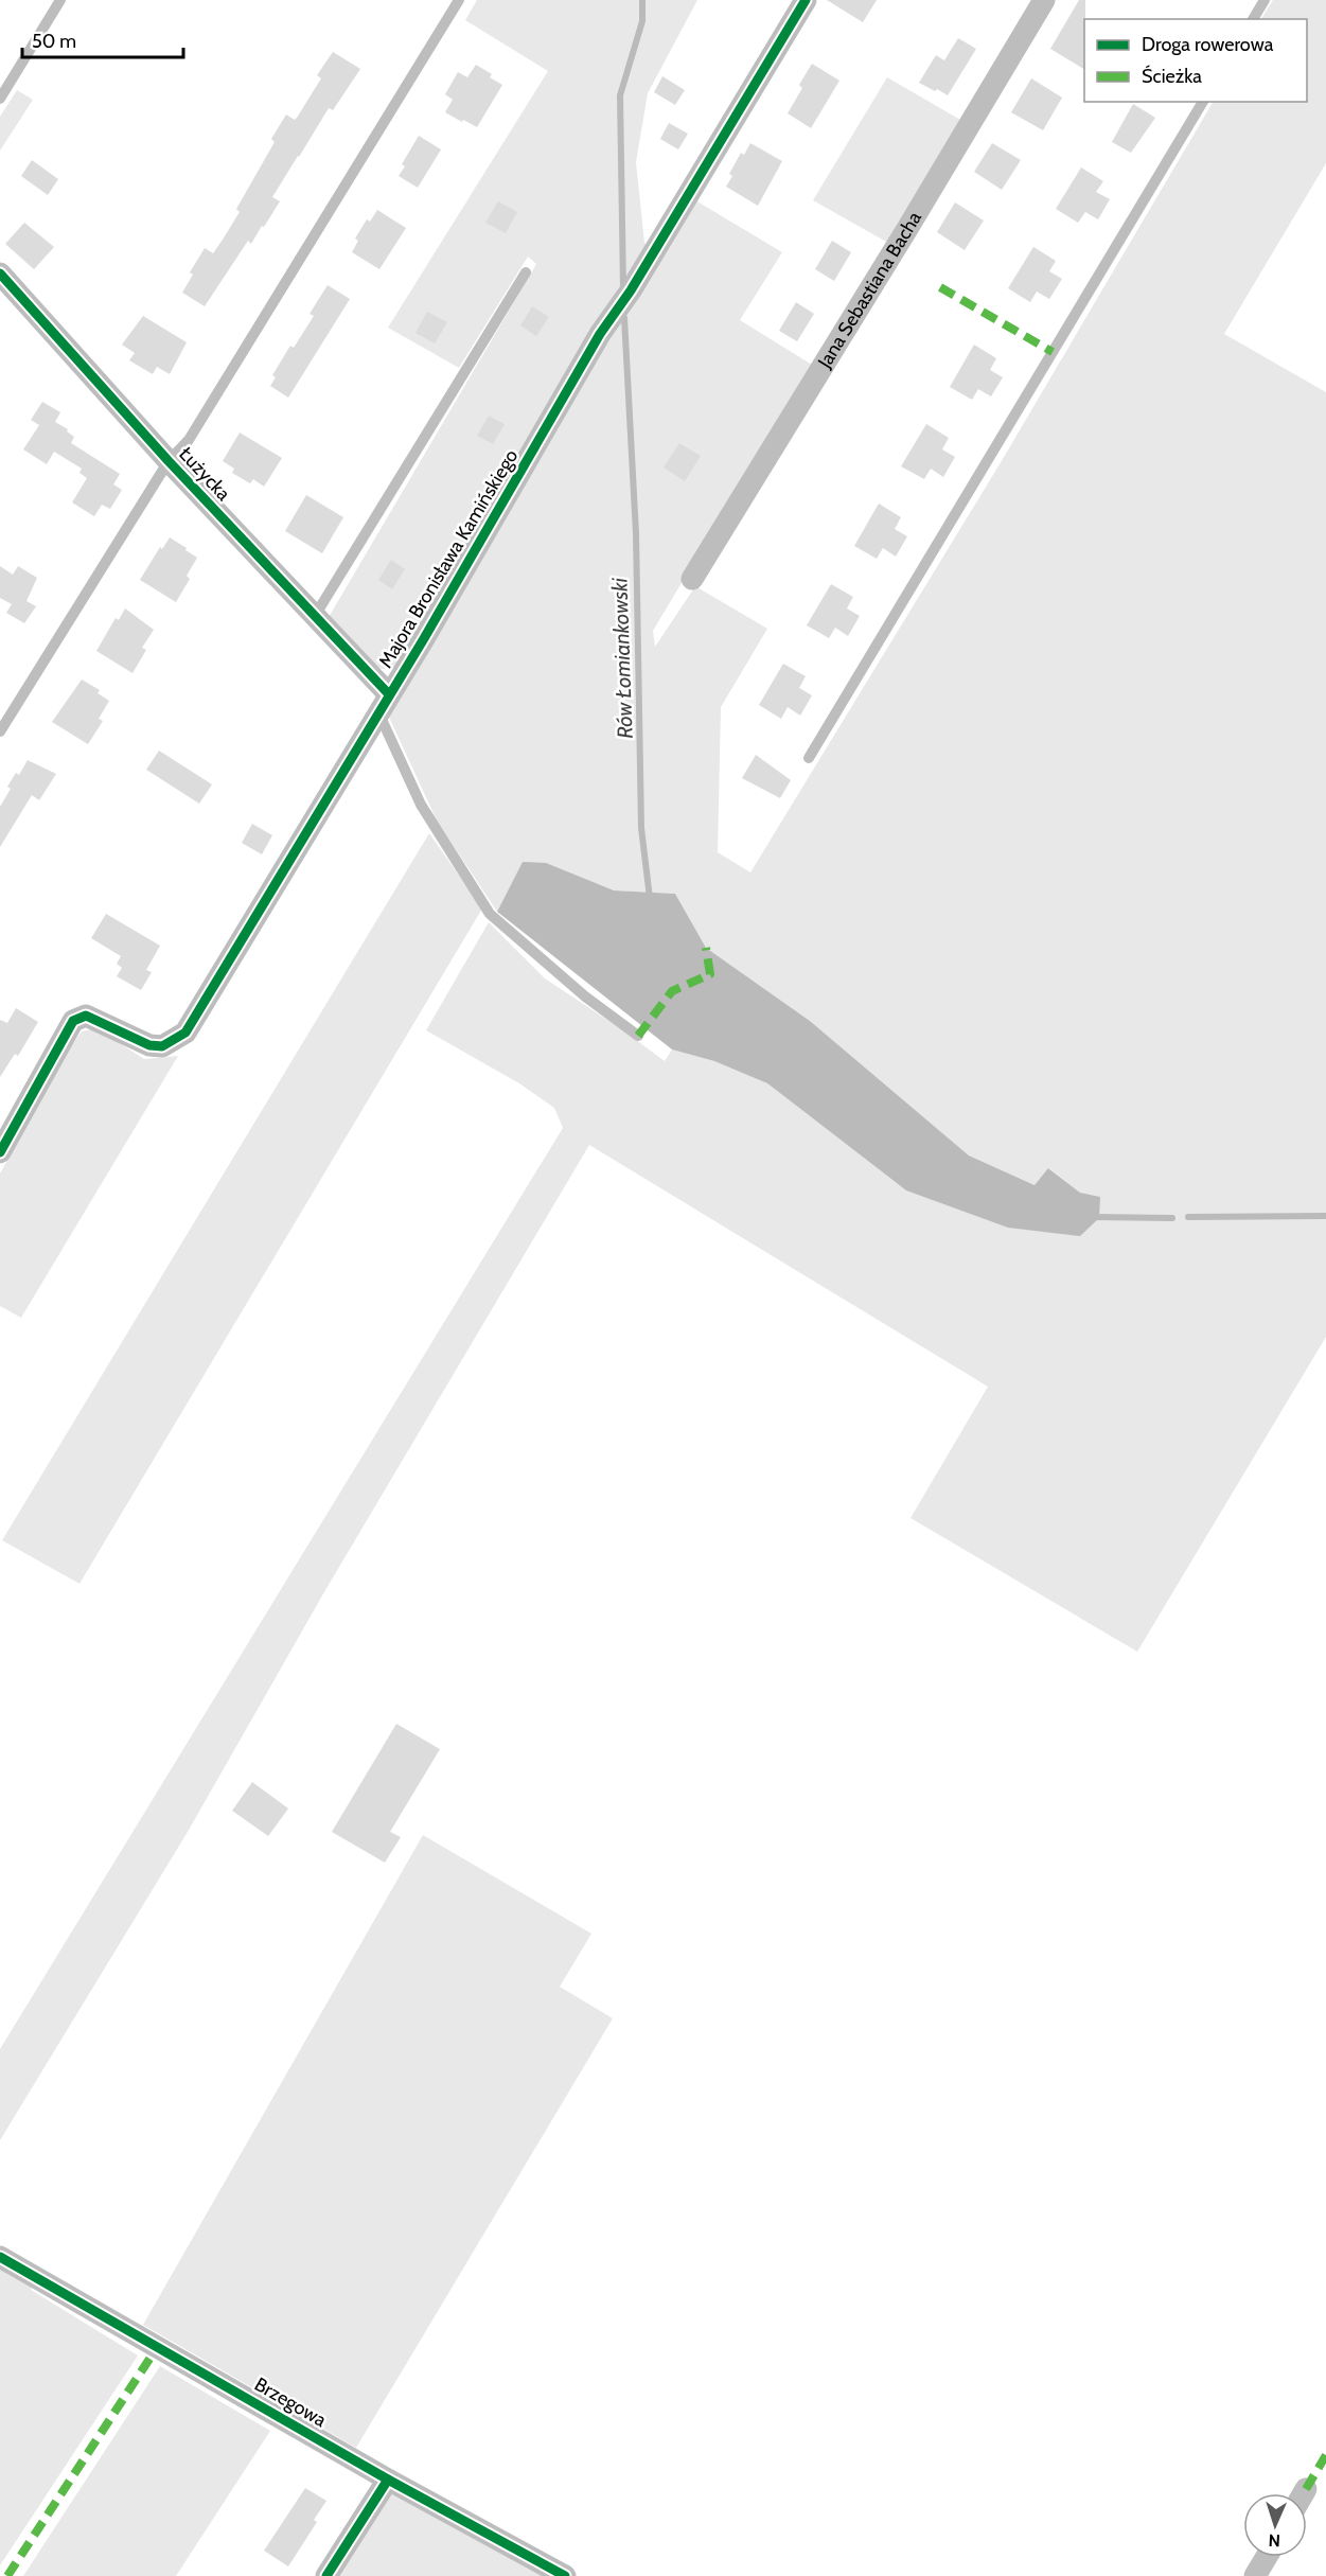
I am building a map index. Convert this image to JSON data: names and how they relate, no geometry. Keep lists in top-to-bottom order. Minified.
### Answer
{"streets":{"street":["Jana Sebastiana Bacha","Łużycka","Majora Bronisława Kamińskiego","Brzegowa"]},"crossings":[["Łużycka","Majora Bronisława Kamińskiego"]],"water":["Rów Łomiankowski"],"legend":["Droga rowerowa","Ścieżka"],"scale_bar":"50 m","north":"bottom"}
